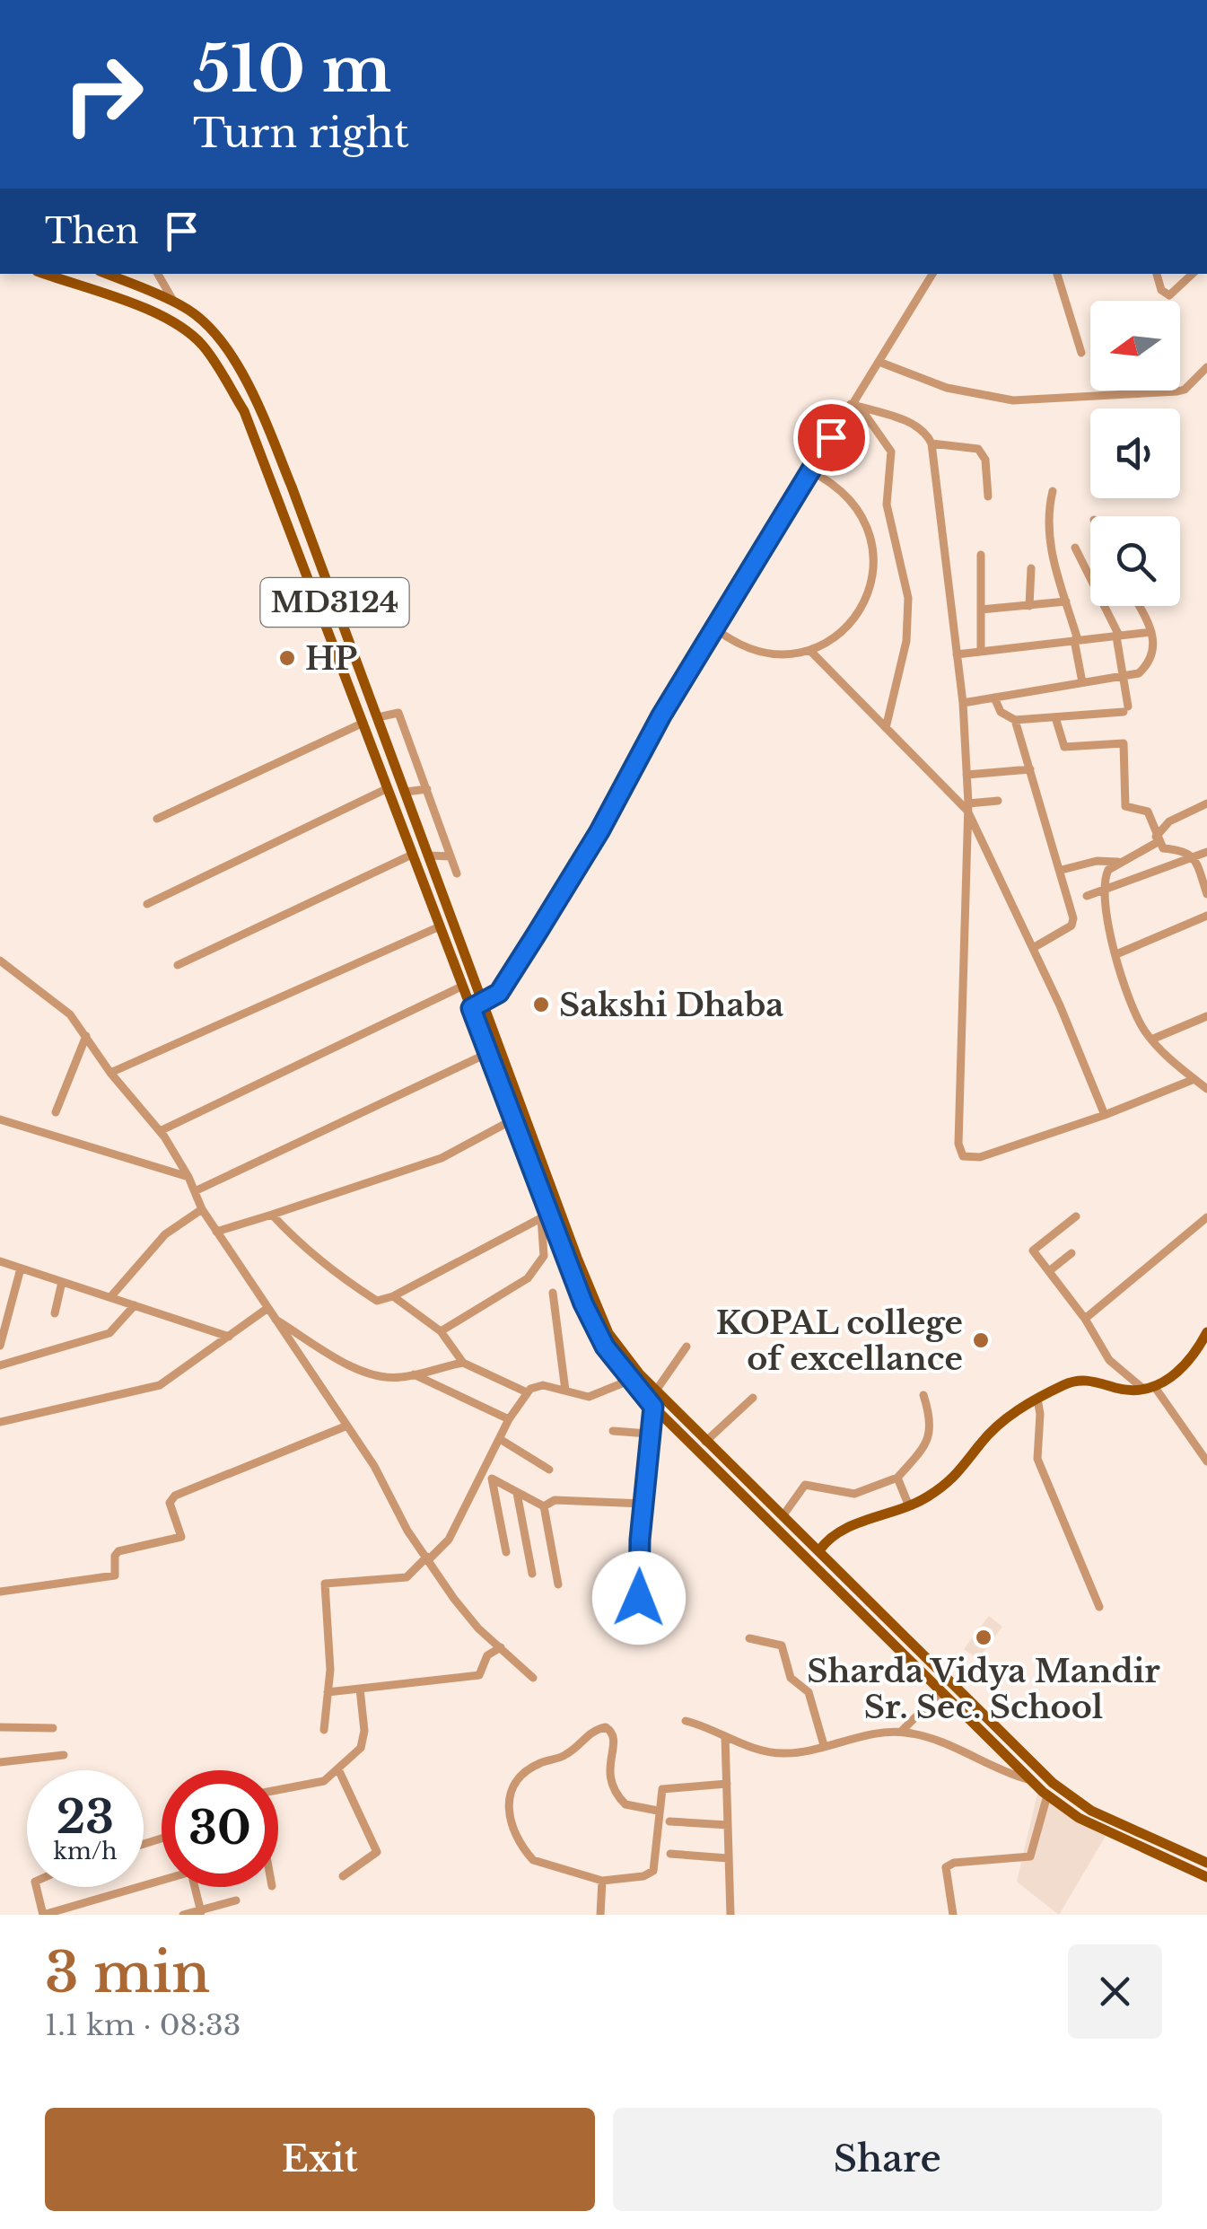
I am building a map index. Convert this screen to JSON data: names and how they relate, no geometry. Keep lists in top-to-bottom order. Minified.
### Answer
{"streets":{"main road":["MD3124"]},"places":["HP","Sakshi Dhaba","KOPAL college of excellance","Sharda Vidya Mandir Sr. Sec. School"],"north":"left","page":{"turn":["510 m","Turn right"],"then":"Then","speed":"23 km/h","limit":"30","heading":["3 min","1.1 km · 08:33"],"buttons":["Exit","Share"]}}
